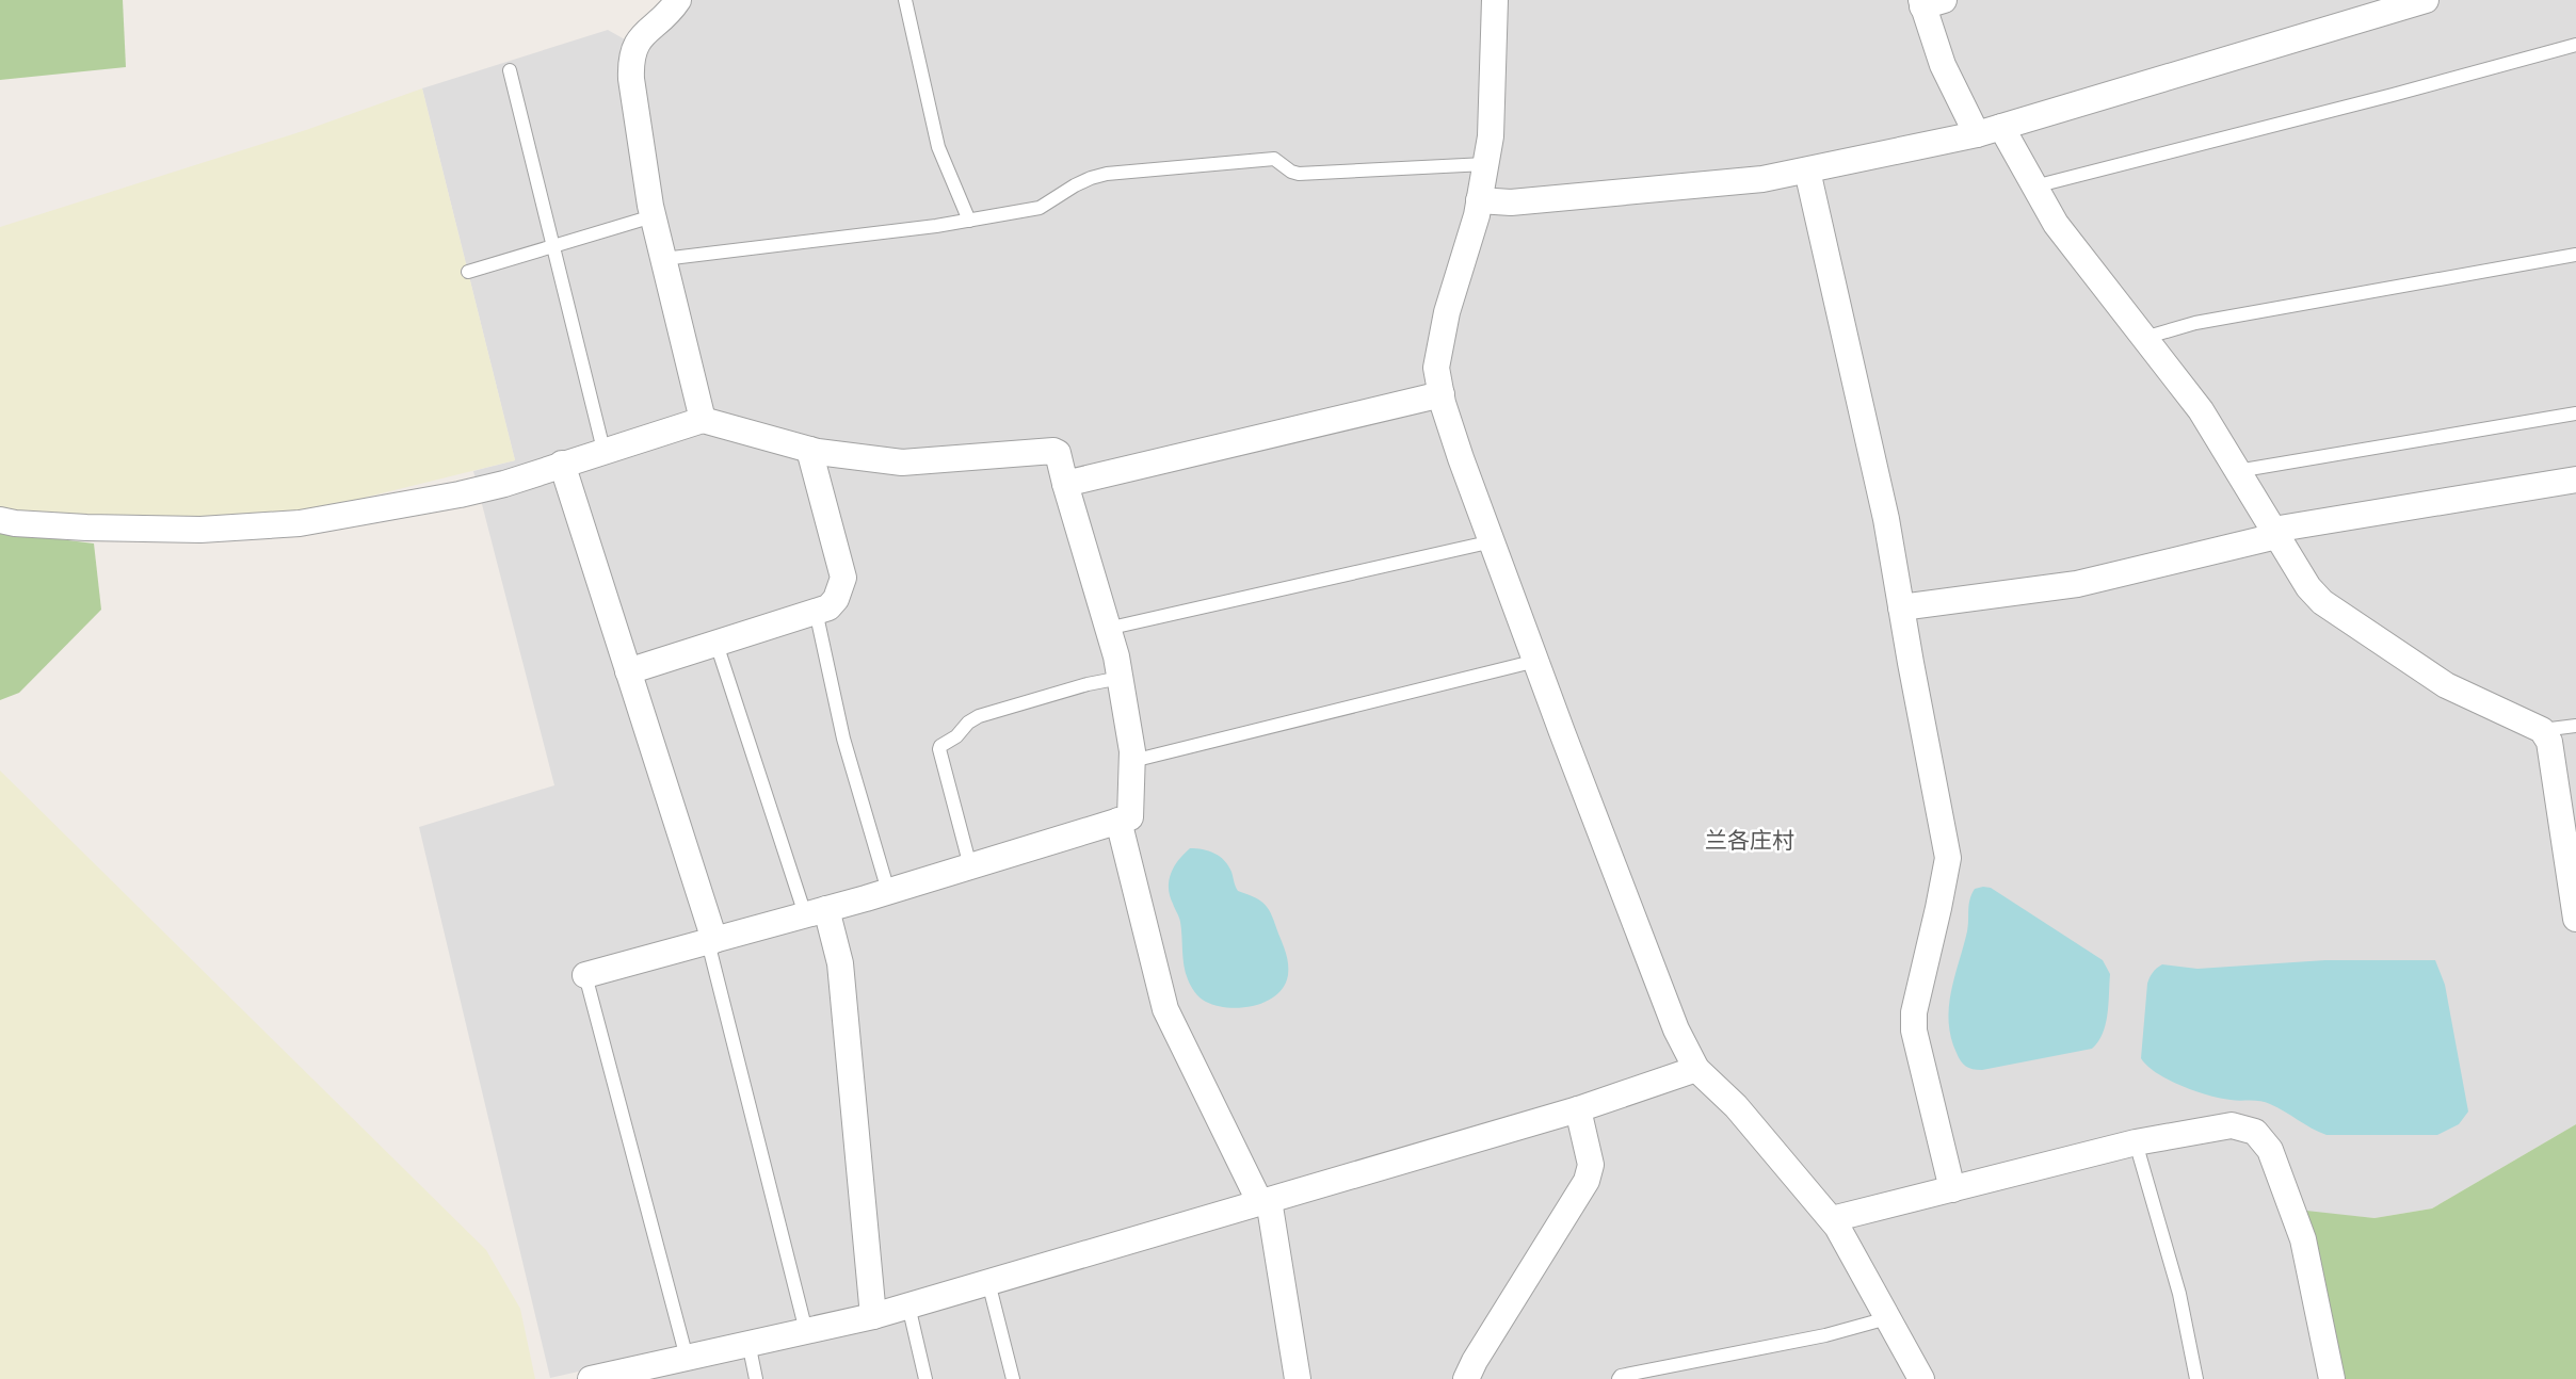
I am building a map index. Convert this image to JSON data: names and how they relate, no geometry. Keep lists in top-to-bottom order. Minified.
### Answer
{"districts":["兰各庄村"]}
